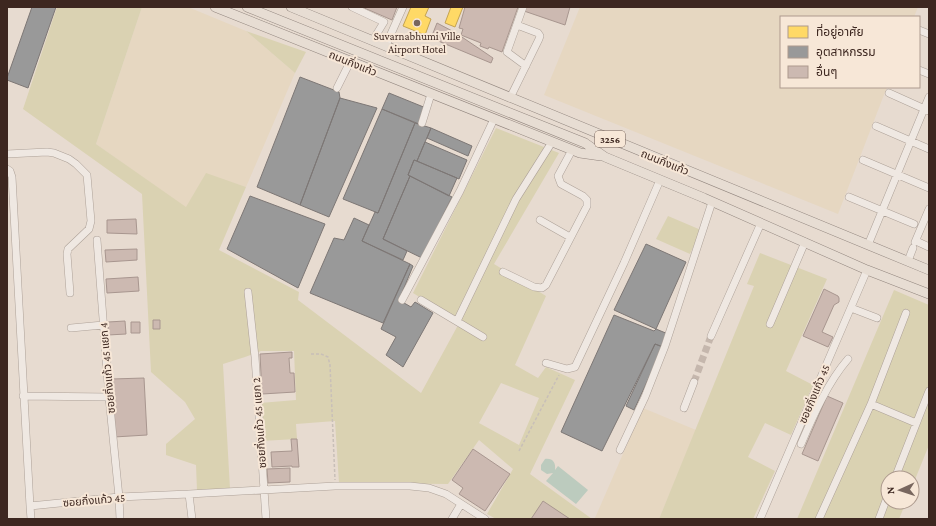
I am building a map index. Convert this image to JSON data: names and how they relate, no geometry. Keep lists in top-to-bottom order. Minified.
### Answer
{"streets":{"main road":["ถนนกิ่งแก้ว","3256"],"street":["ซอยกิ่งแก้ว 45 แยก 4","ซอยกิ่งแก้ว 45","ซอยกิ่งแก้ว 45 แยก 2"]},"crossings":[["ถนนกิ่งแก้ว","ซอยกิ่งแก้ว 45"],["ซอยกิ่งแก้ว 45 แยก 4","ซอยกิ่งแก้ว 45"],["ซอยกิ่งแก้ว 45","ซอยกิ่งแก้ว 45 แยก 2"]],"places":["Suvarnabhumi Ville Airport Hotel"],"legend":["ที่อยู่อาศัย","อุตสาหกรรม","อื่นๆ"],"north":"left"}
